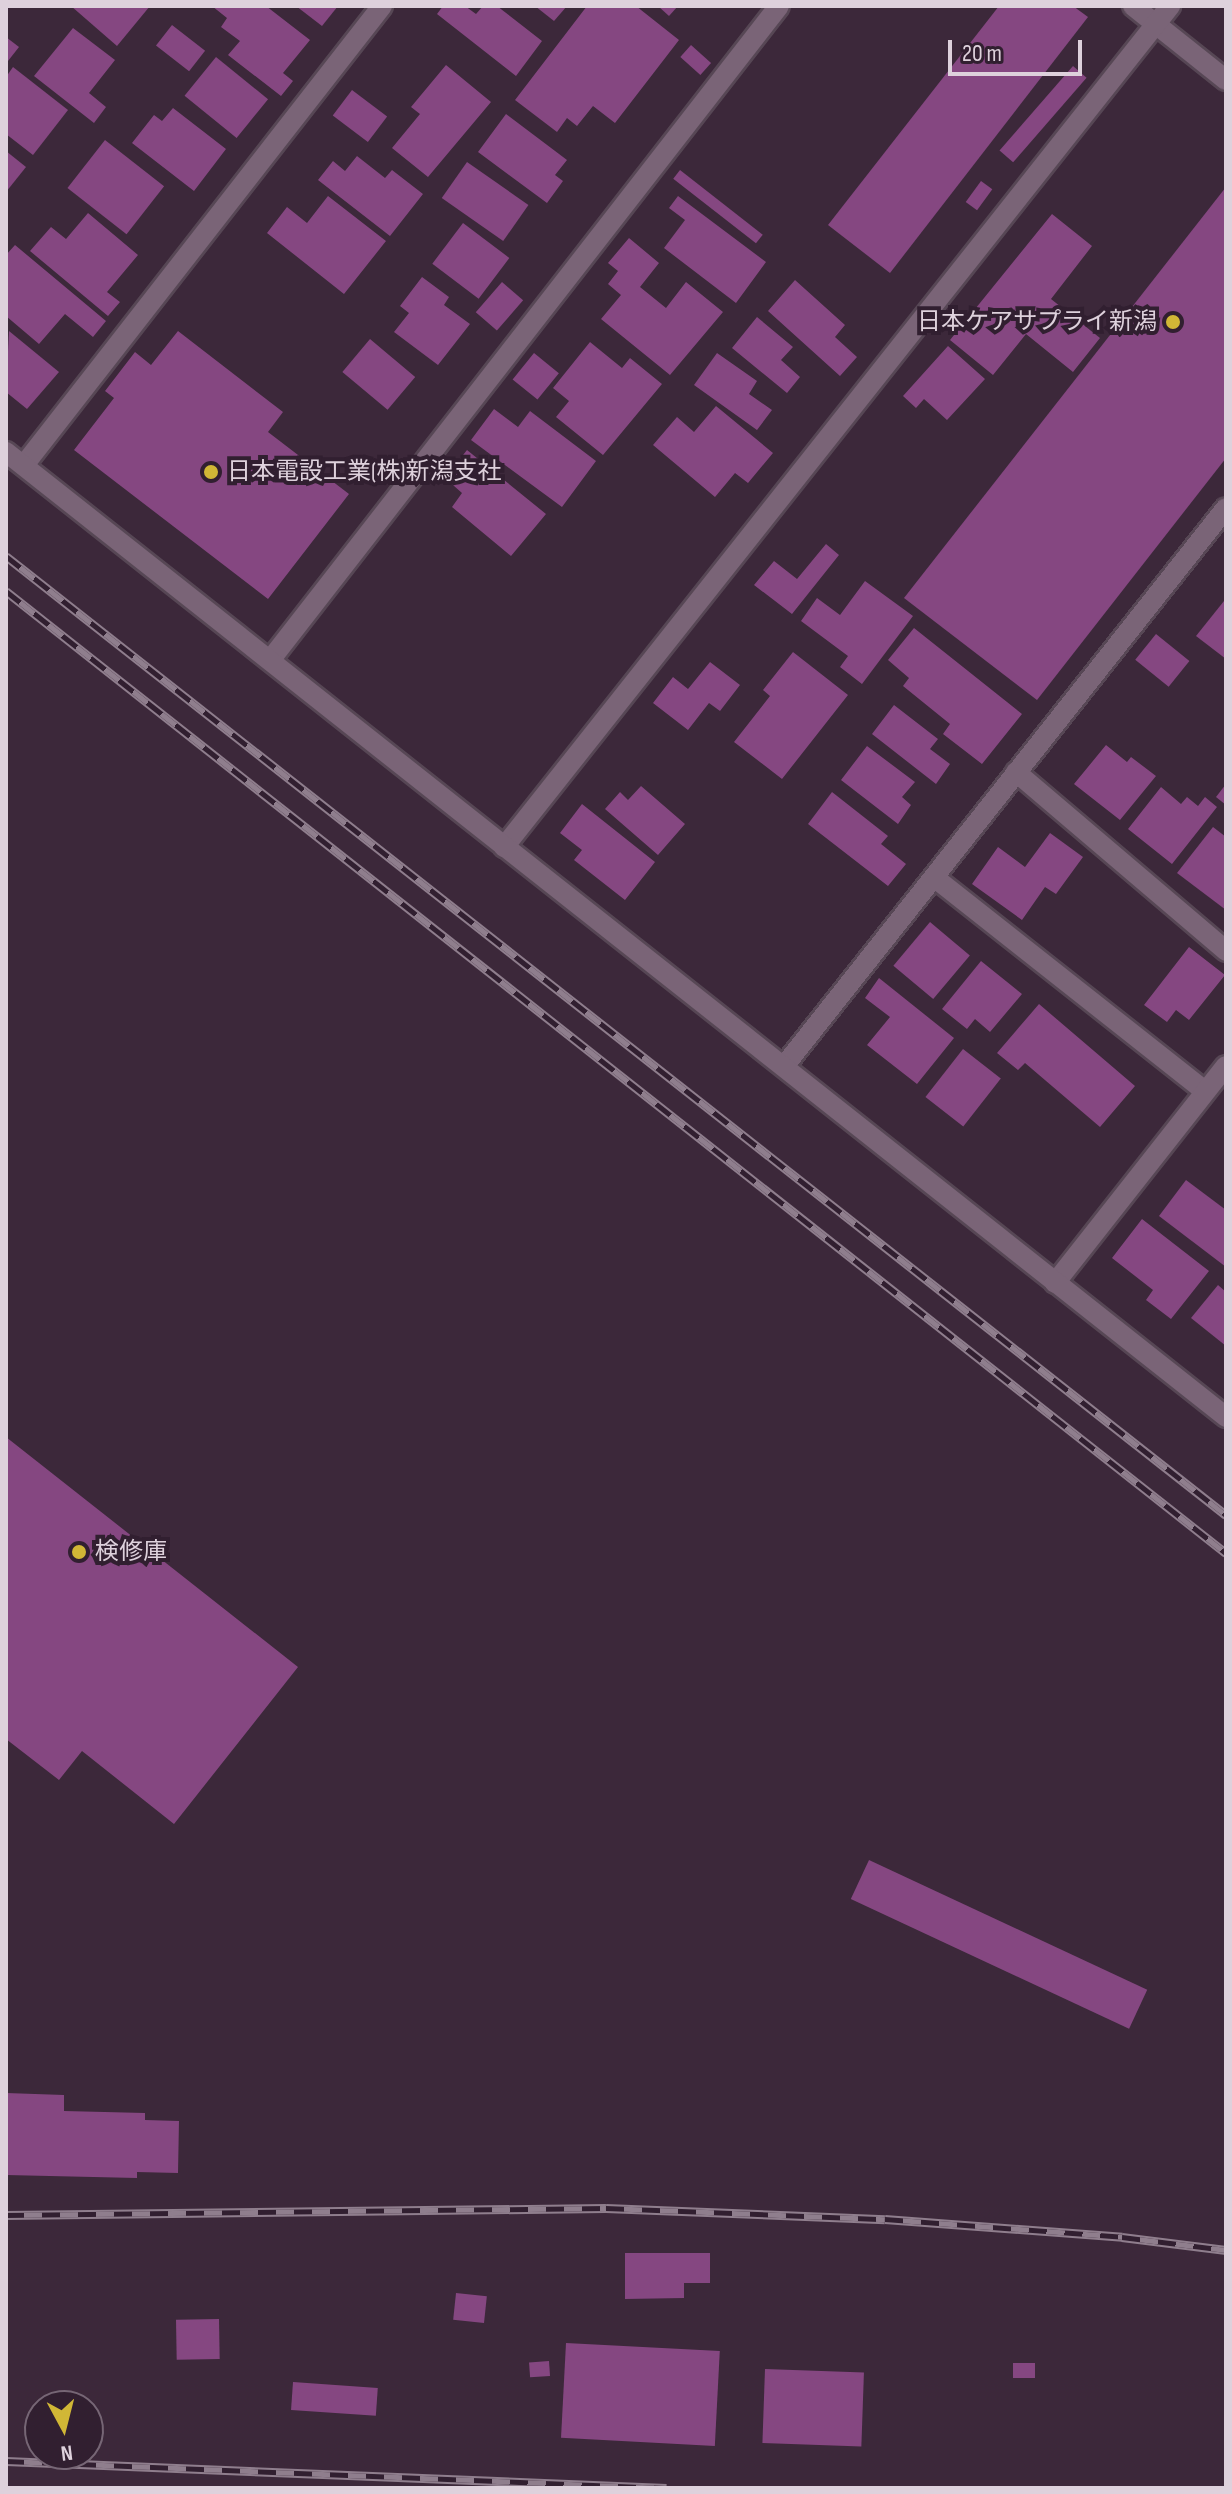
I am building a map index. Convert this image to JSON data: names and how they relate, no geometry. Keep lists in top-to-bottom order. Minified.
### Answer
{"places":["日本ケアサプライ新潟","日本電設工業(株)新潟支社","検修庫"],"scale_bar":"20 m","north":"bottom"}
